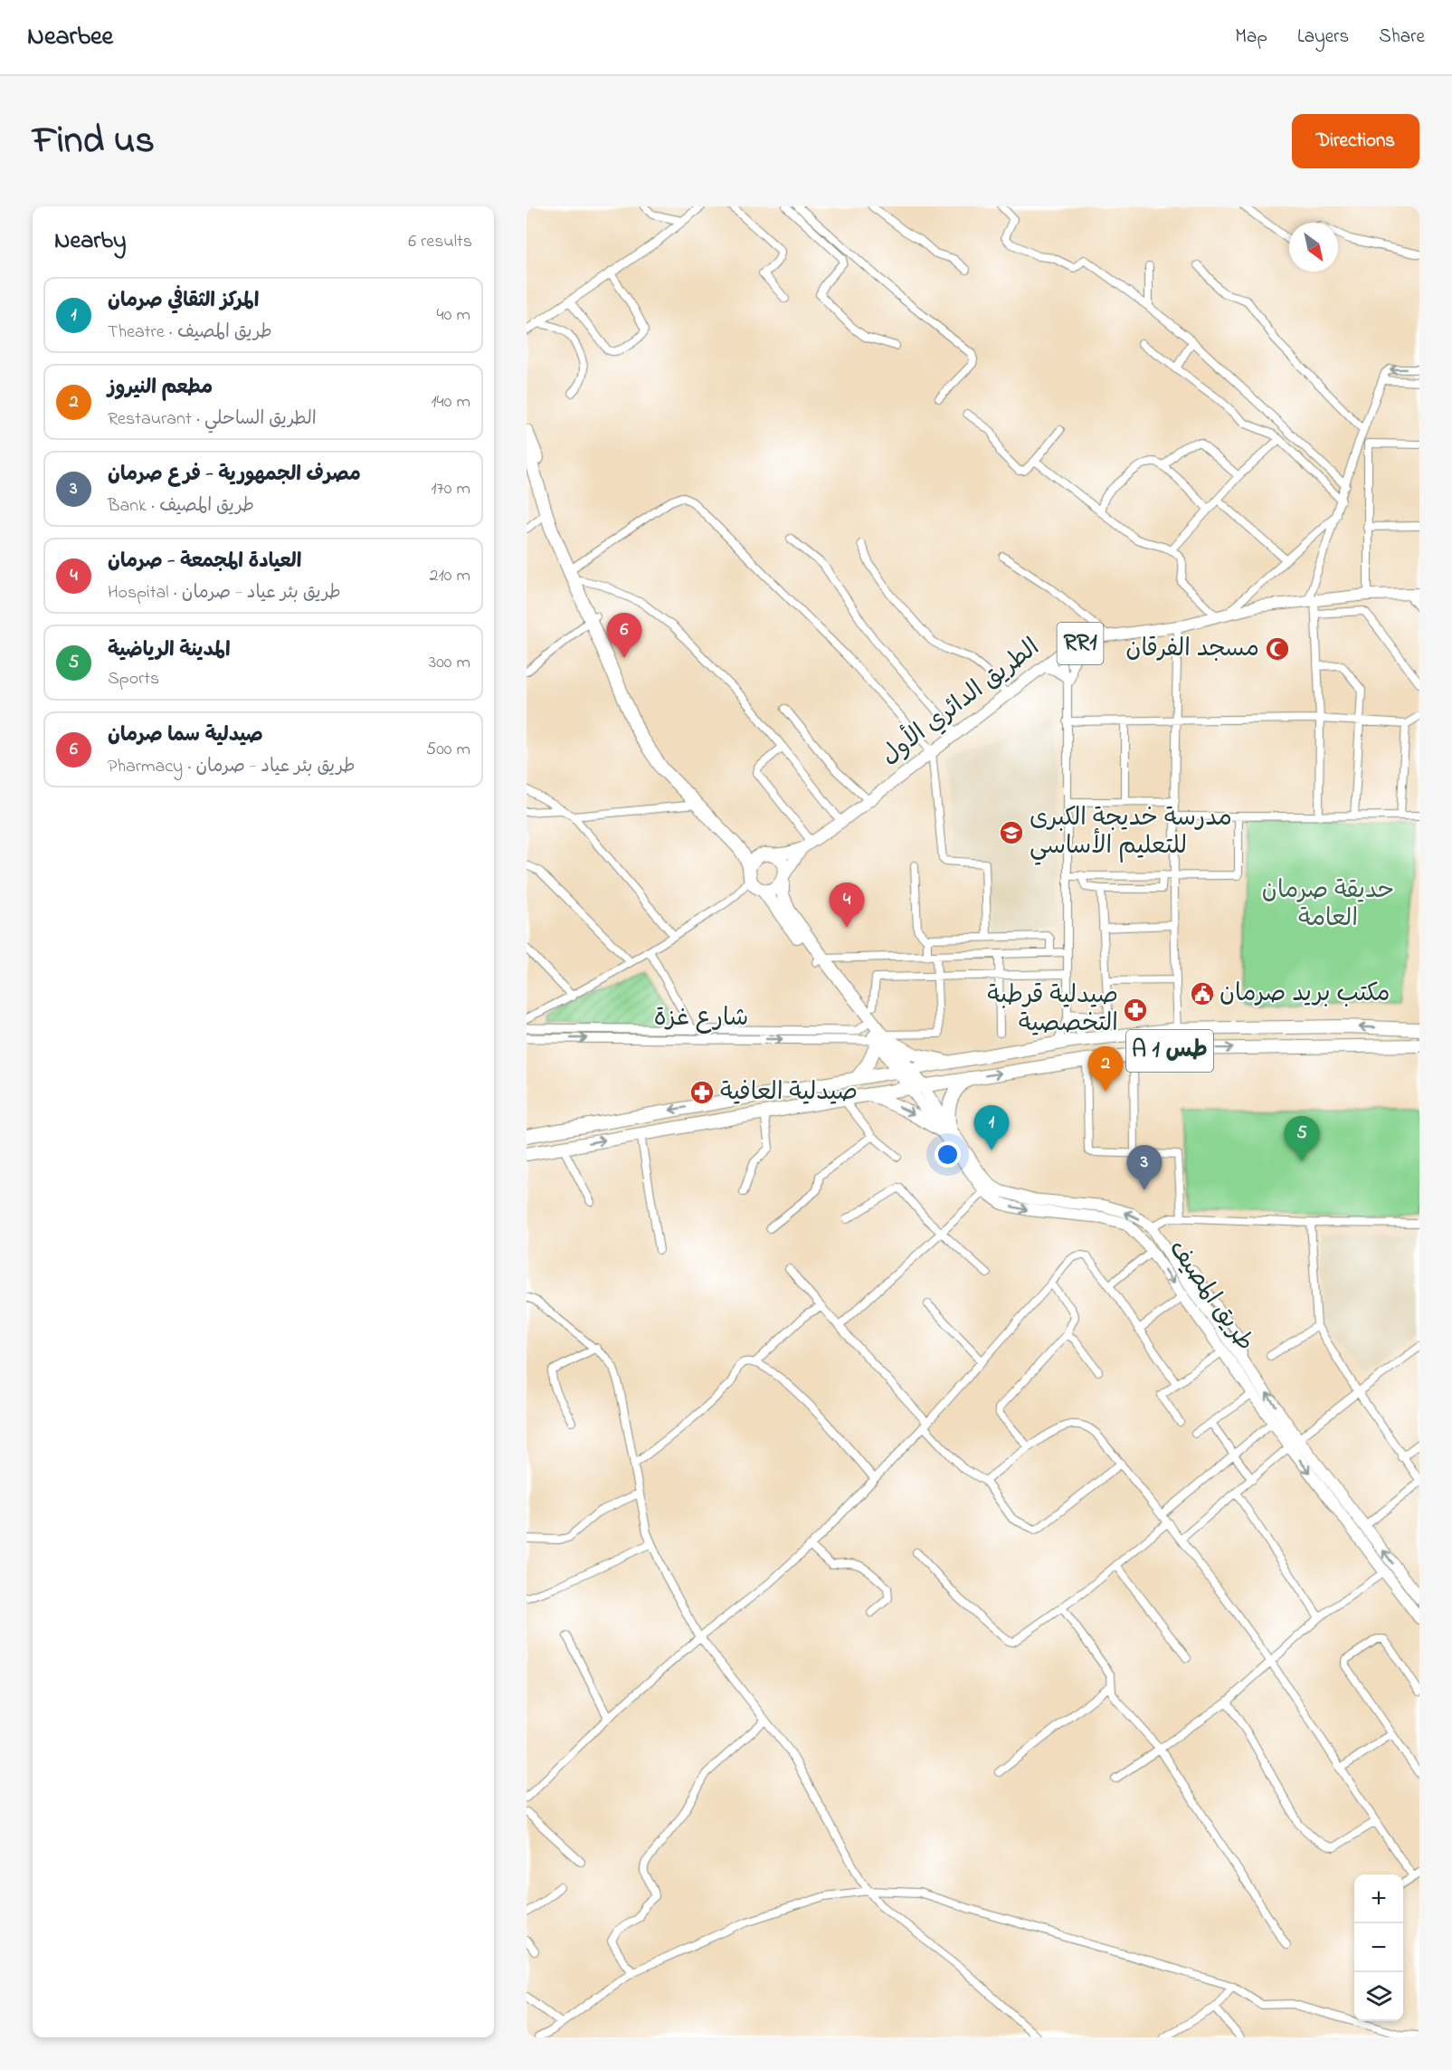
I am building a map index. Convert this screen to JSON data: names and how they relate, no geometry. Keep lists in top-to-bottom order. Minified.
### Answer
{"streets":{"highway":["A 1 طس"],"main road":["RR1","الطريق الدائري الأول","طريق المصيف"],"street":["شارع غزة"]},"crossings":[["A 1 طس","طريق المصيف"]],"parks":["حديقة صرمان العامة"],"places":{"mosque":["مسجد الفرقان"],"school or university":["مدرسة خديجة الكبرى للتعليم الأساسي"],"public building":["مكتب بريد صرمان"],"pharmacy":["صيدلية قرطبة التخصصية","صيدلية العافية"]},"north":"bottom right","page":{"header":"Nearbee","nav":["Map","Layers","Share"],"title":"Find us","buttons":"Directions","heading":["Nearby","6 results"],"list":[{"mark":"1","name":"المركز الثقافي صرمان","note":"Theatre · طريق المصيف","value":"40 m"},{"mark":"2","name":"مطعم النيروز","note":"Restaurant · الطريق الساحلي","value":"140 m"},{"mark":"3","name":"مصرف الجمهورية - فرع صرمان","note":"Bank · طريق المصيف","value":"170 m"},{"mark":"4","name":"العيادة المجمعة - صرمان","note":"Hospital · طريق بئر عياد - صرمان","value":"210 m"},{"mark":"5","name":"المدينة الرياضية","note":"Sports","value":"300 m"},{"mark":"6","name":"صيدلية سما صرمان","note":"Pharmacy · طريق بئر عياد - صرمان","value":"500 m"}],"pins":["6","4","2","1","5","3"],"map_buttons":["+","−"]}}
